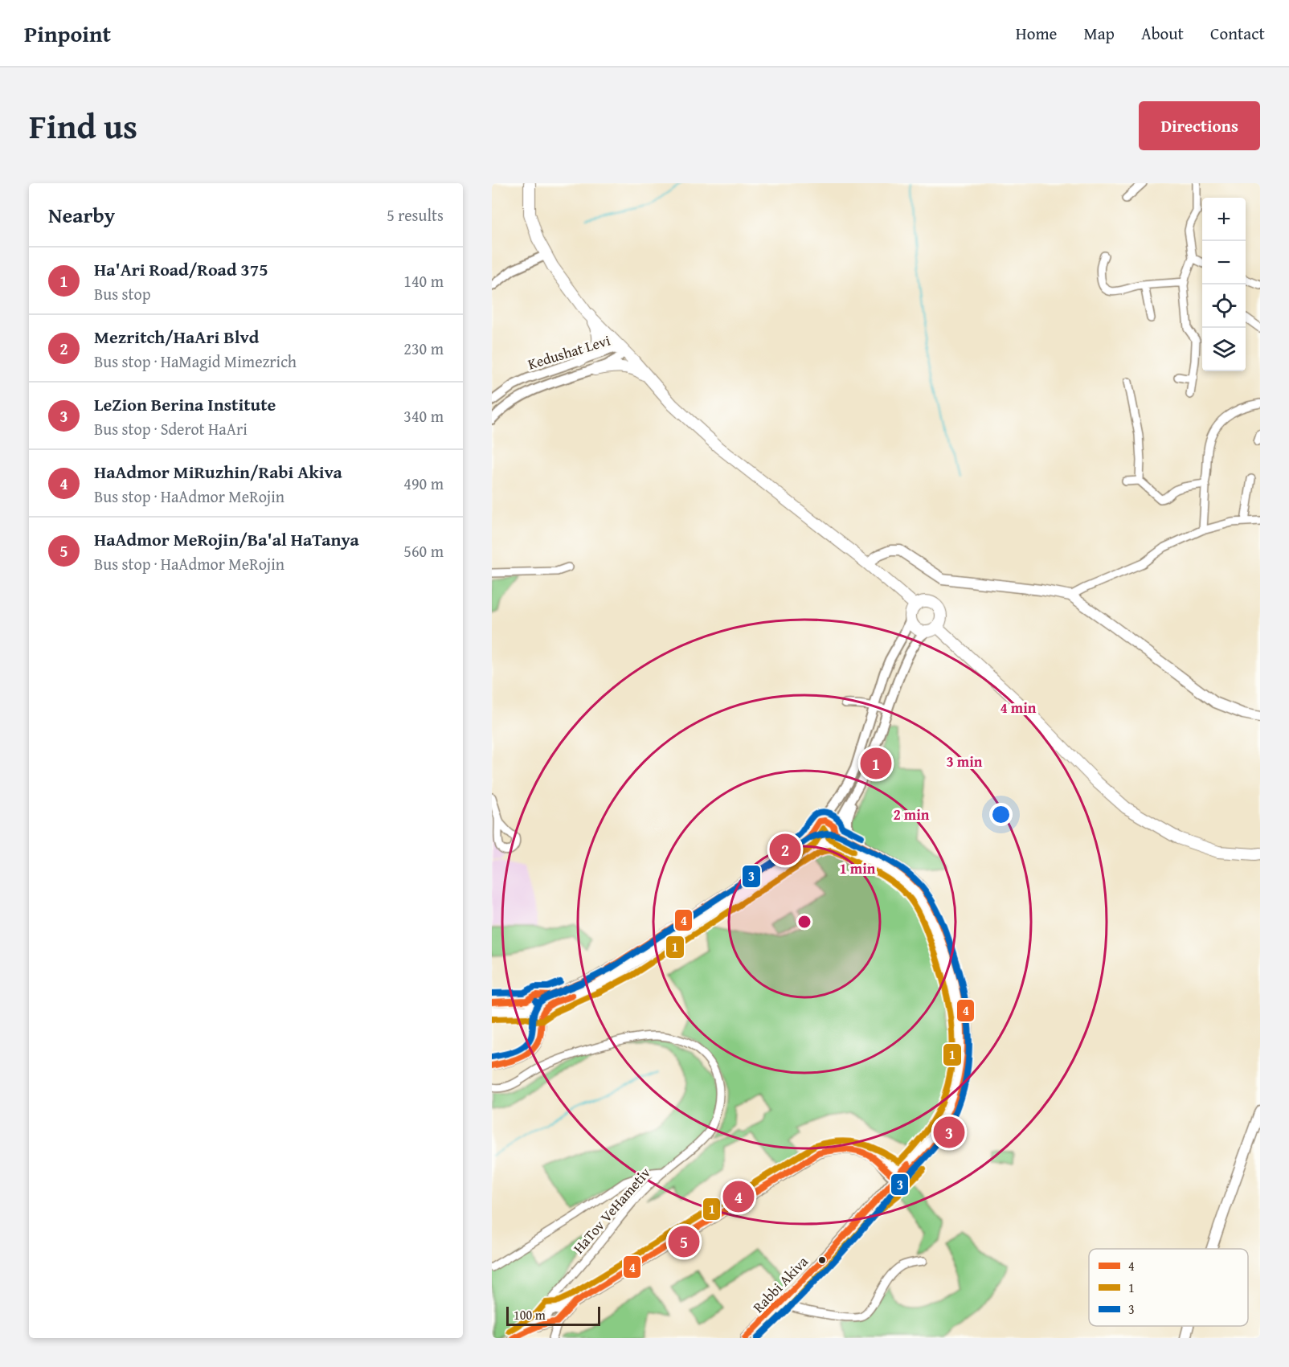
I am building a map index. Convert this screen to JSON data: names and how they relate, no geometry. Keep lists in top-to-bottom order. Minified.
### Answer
{"streets":{"street":["Kedushat Levi","HaTov VeHametiv","Rabbi Akiva"]},"lines":["transit line 3","transit line 4","transit line 1"],"legend":["4","1","3"],"scale_bar":"100 m","page":{"header":"Pinpoint","nav":["Home","Map","About","Contact"],"title":"Find us","buttons":"Directions","heading":["Nearby","5 results"],"map_buttons":["+","−"],"list":[{"mark":"1","name":"Ha'Ari Road/Road 375","note":"Bus stop","value":"140 m"},{"mark":"2","name":"Mezritch/HaAri Blvd","note":"Bus stop · HaMagid Mimezrich","value":"230 m"},{"mark":"3","name":"LeZion Berina Institute","note":"Bus stop · Sderot HaAri","value":"340 m"},{"mark":"4","name":"HaAdmor MiRuzhin/Rabi Akiva","note":"Bus stop · HaAdmor MeRojin","value":"490 m"},{"mark":"5","name":"HaAdmor MeRojin/Ba'al HaTanya","note":"Bus stop · HaAdmor MeRojin","value":"560 m"}],"pins":["1","2","3","4","5"],"scale":"100 m"},"rings":["4 min","3 min","2 min","1 min"]}
